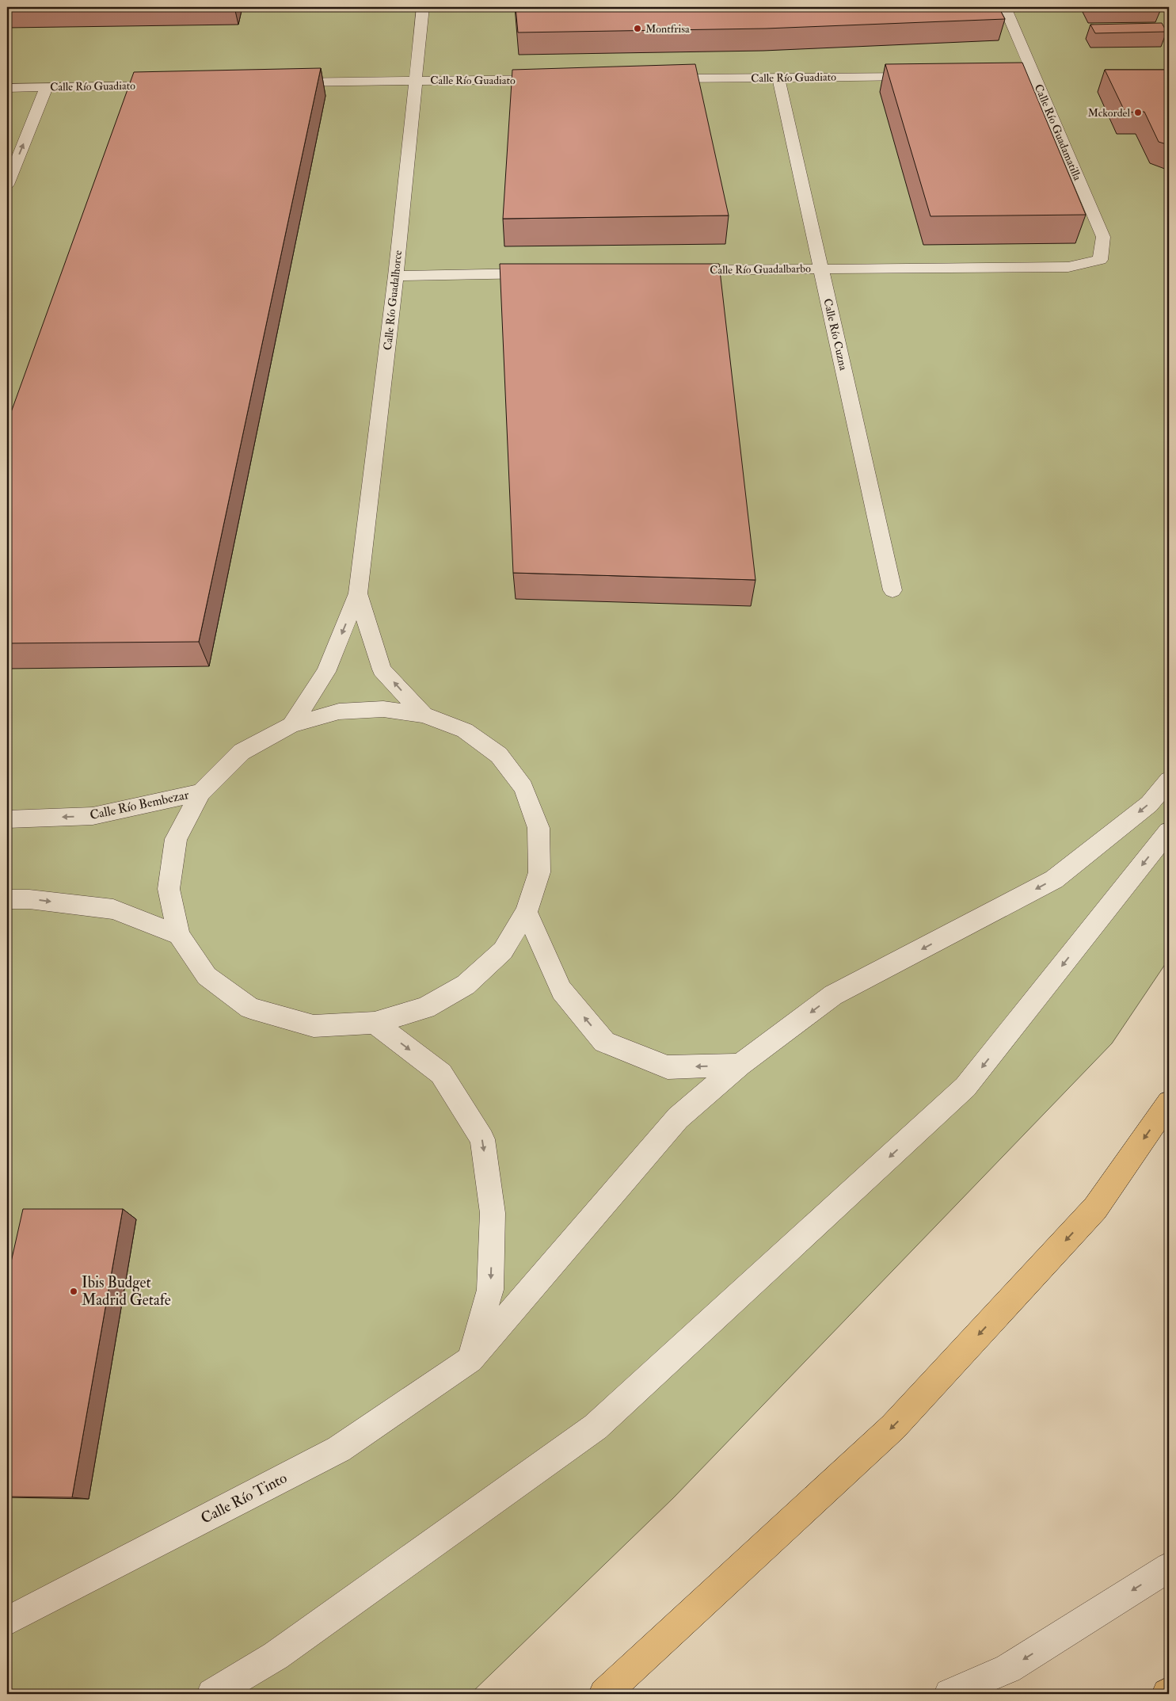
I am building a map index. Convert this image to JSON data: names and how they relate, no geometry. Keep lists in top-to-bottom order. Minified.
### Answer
{"streets":{"street":["Calle Río Guadiato","Calle Río Guadamatilla","Calle Río Guadalbarbo","Calle Río Guadalhorce","Calle Río Cuzna","Calle Río Bembezar","Calle Río Tinto"]},"crossings":[["Calle Río Guadiato","Calle Río Guadalhorce"],["Calle Río Guadiato","Calle Río Cuzna"],["Calle Río Guadamatilla","Calle Río Guadalbarbo"],["Calle Río Guadalbarbo","Calle Río Cuzna"]],"places":["Montfrisa","Mckordel","Ibis Budget Madrid Getafe"]}
